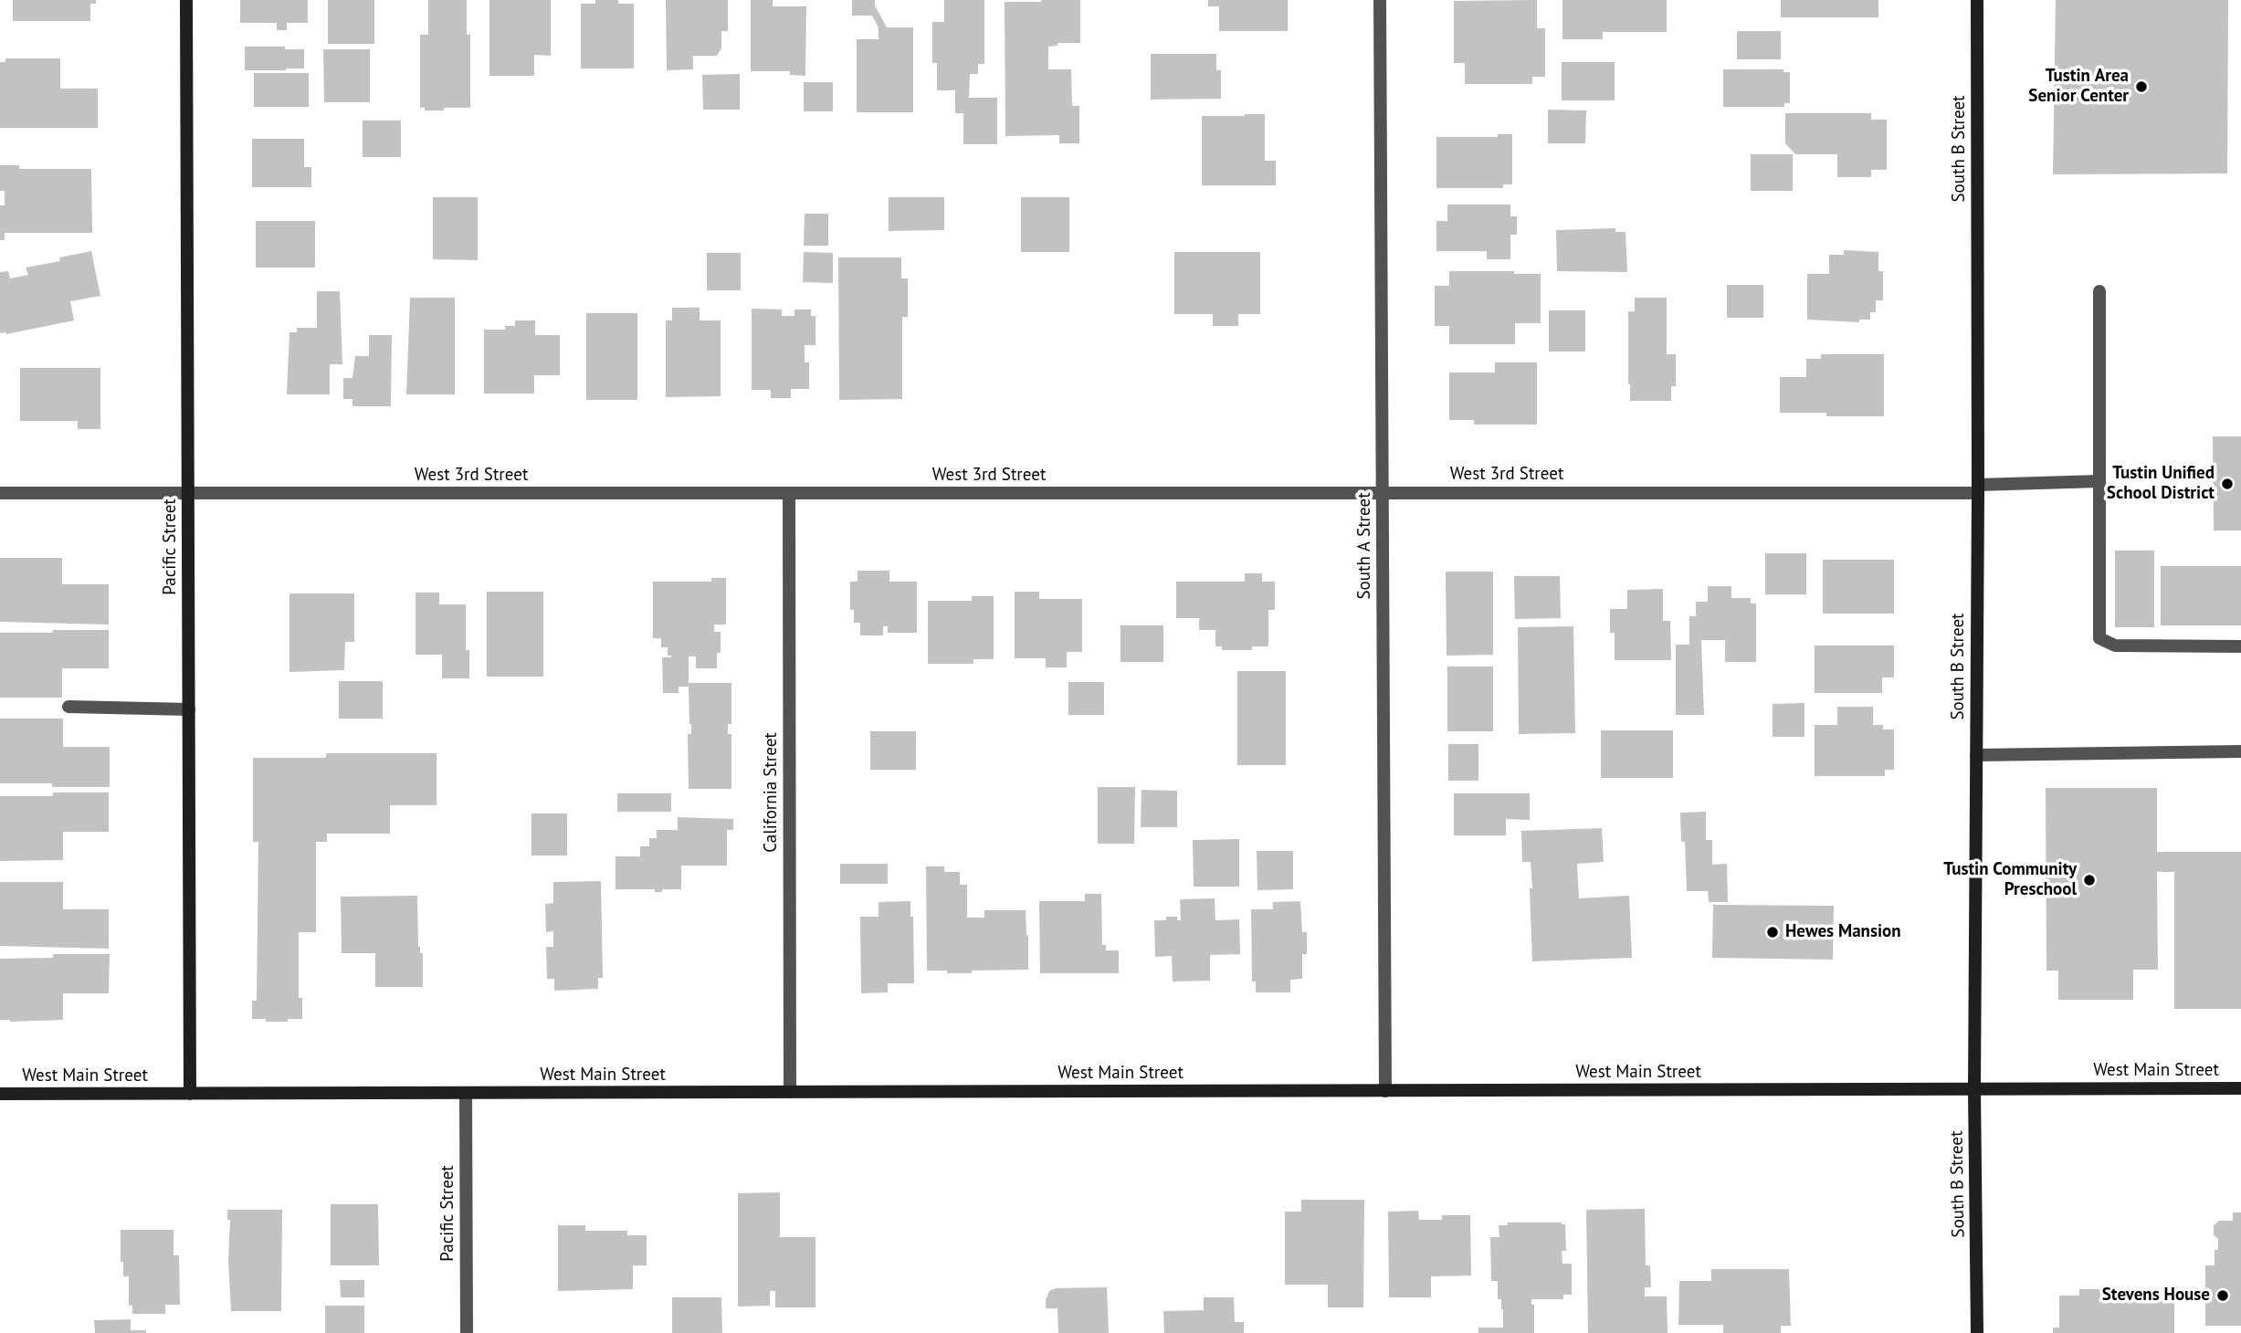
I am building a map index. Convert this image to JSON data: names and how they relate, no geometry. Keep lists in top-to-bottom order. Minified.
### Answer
{"streets":{"street":["South B Street","West 3rd Street","South A Street","Pacific Street","California Street","West Main Street"]},"crossings":[["South B Street","West 3rd Street"],["South B Street","West Main Street"],["West 3rd Street","South A Street"],["West 3rd Street","Pacific Street"],["West 3rd Street","California Street"],["South A Street","West Main Street"],["Pacific Street","West Main Street"],["California Street","West Main Street"]],"places":["Tustin Area Senior Center","Tustin Unified School District","Tustin Community Preschool","Hewes Mansion","Stevens House"]}
